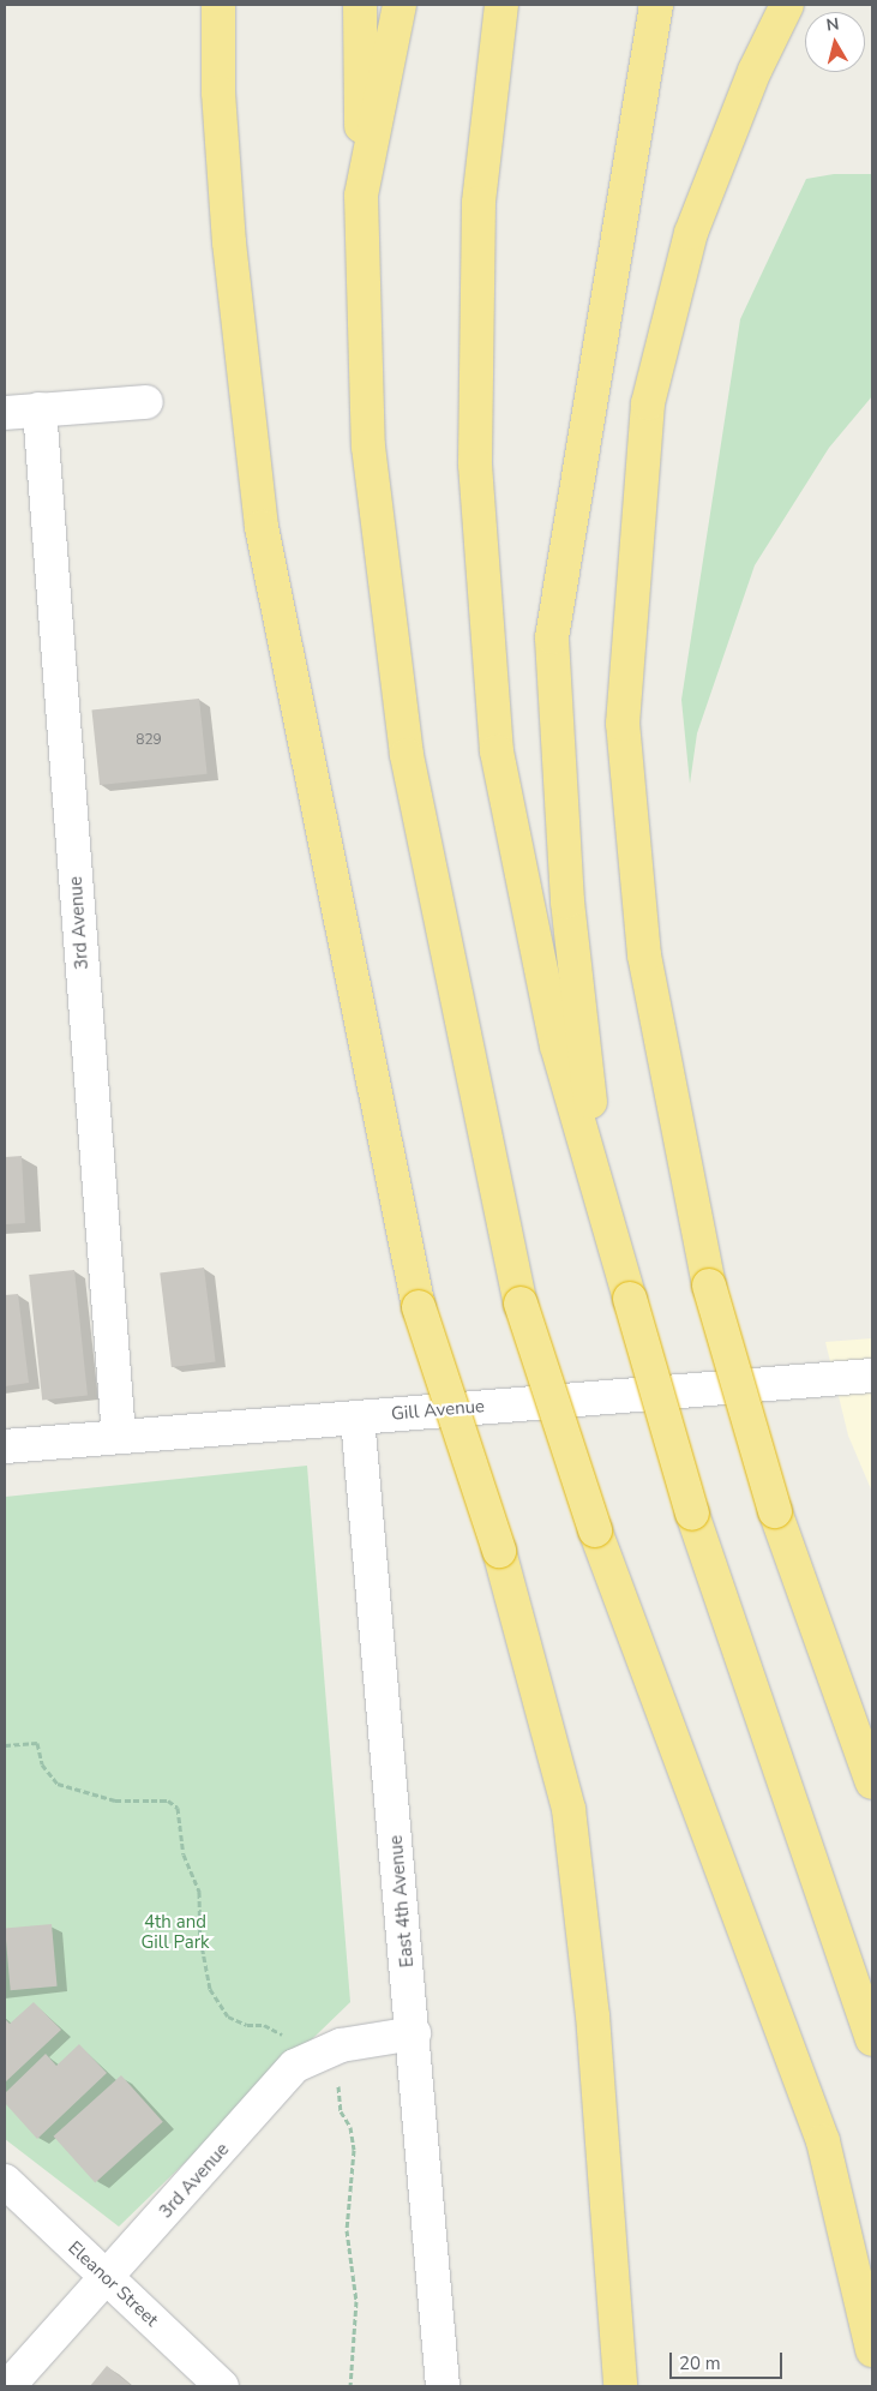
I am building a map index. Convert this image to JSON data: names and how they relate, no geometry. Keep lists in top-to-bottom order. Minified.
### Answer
{"streets":{"street":["3rd Avenue","Gill Avenue","East 4th Avenue","Eleanor Street"]},"crossings":[["3rd Avenue","Gill Avenue"],["3rd Avenue","East 4th Avenue"],["3rd Avenue","Eleanor Street"],["Gill Avenue","East 4th Avenue"]],"parks":["4th and Gill Park"],"house_numbers":["829"],"scale_bar":"20 m","north":"top"}
